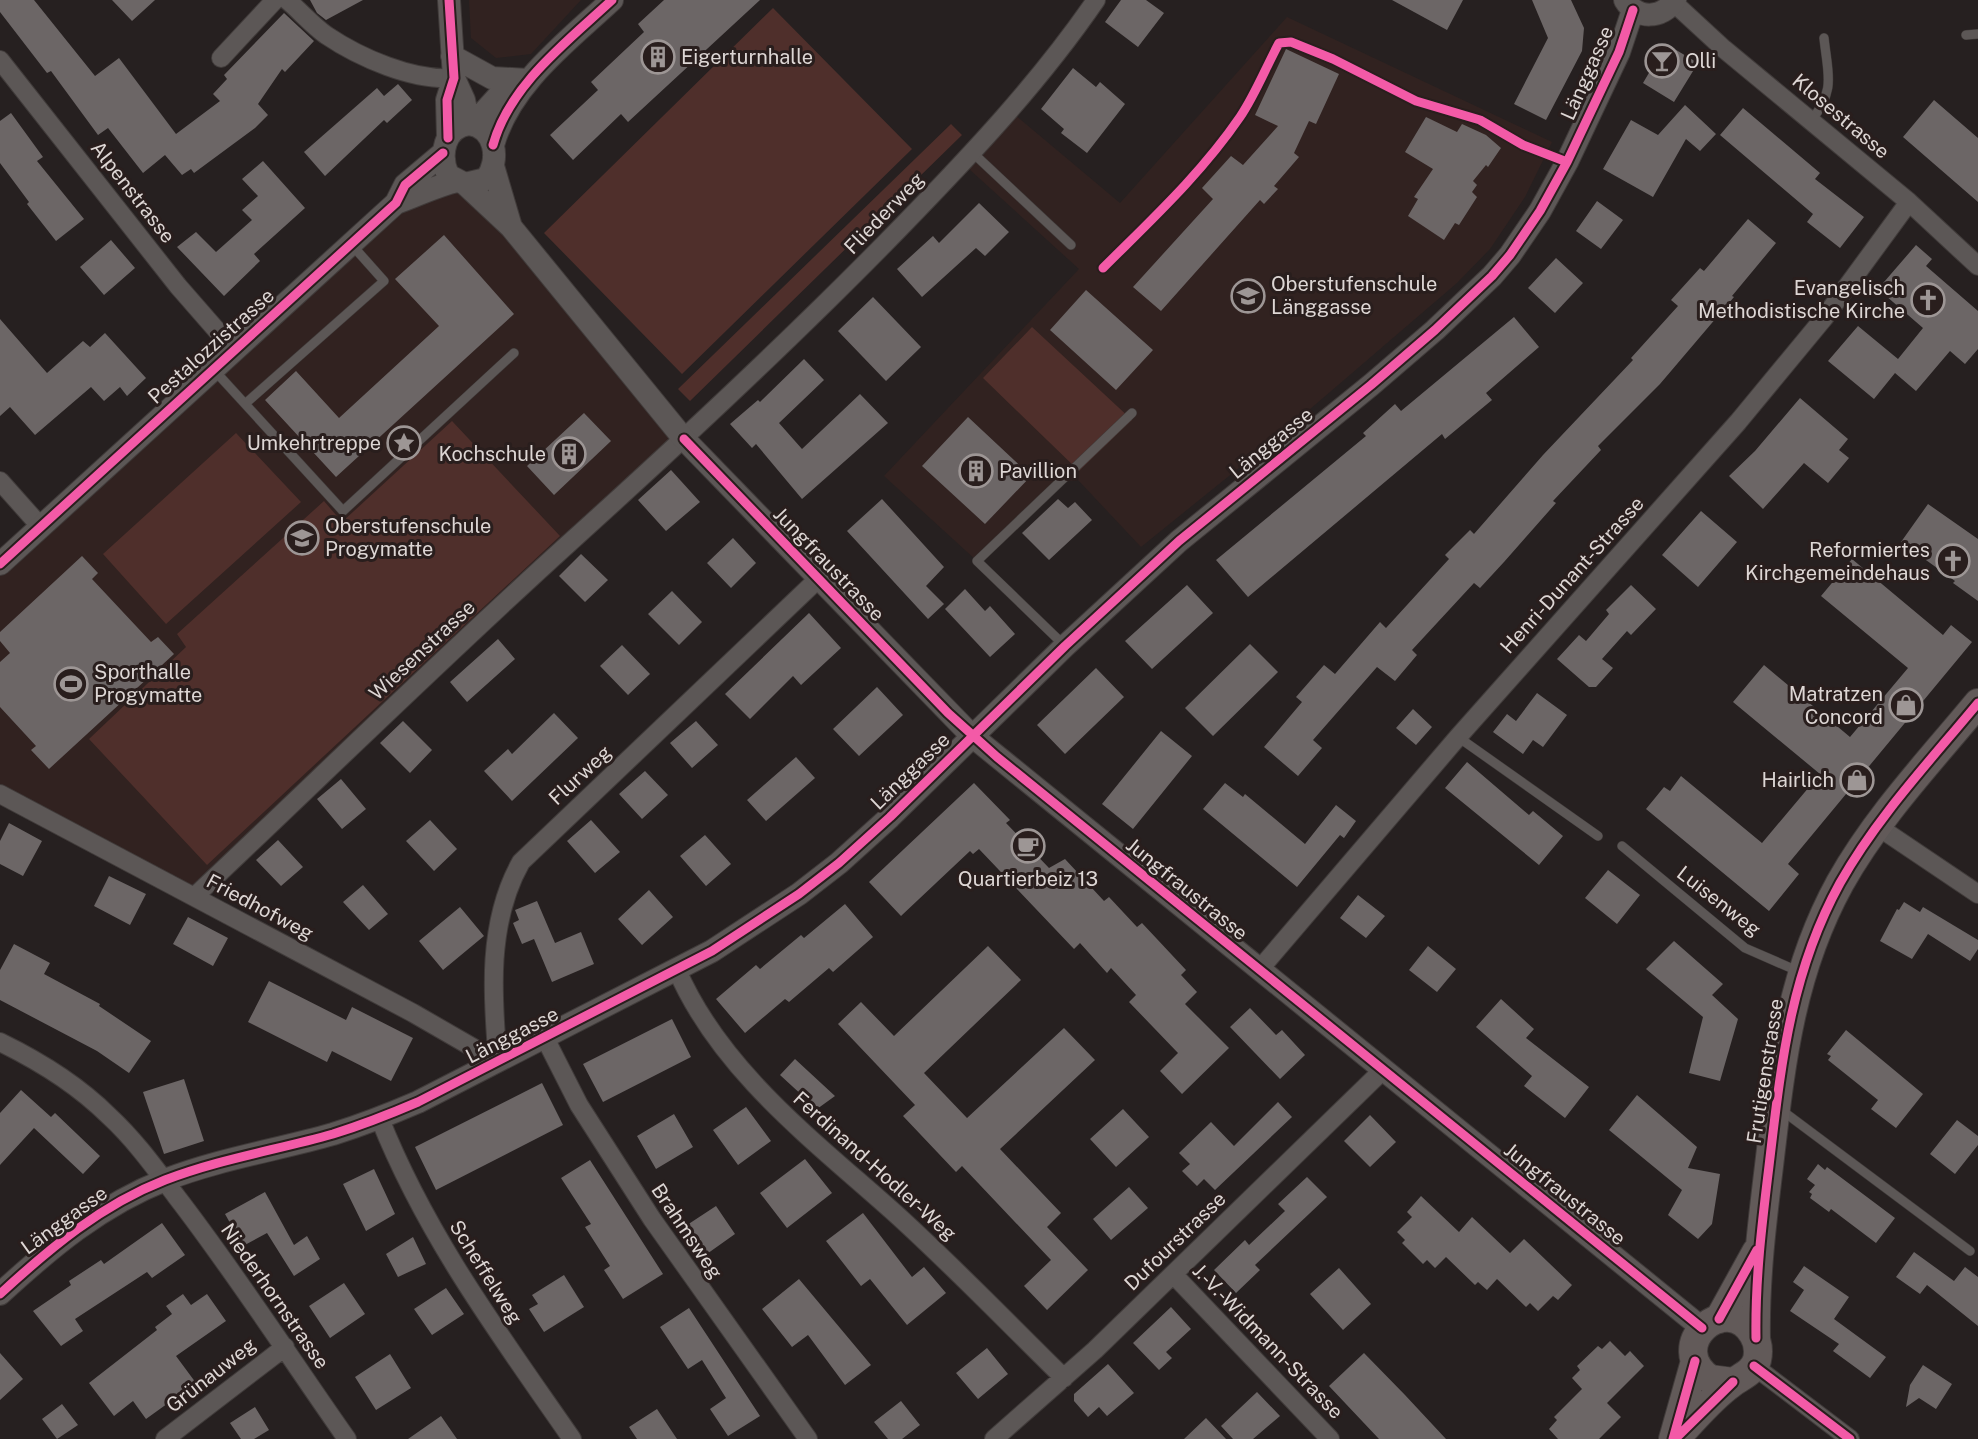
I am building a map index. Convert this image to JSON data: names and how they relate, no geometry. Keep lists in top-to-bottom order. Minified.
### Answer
{"streets":{"main road":["Frutigenstrasse"],"street":["Länggasse","Klosestrasse","Alpenstrasse","Fliederweg","Pestalozzistrasse","Jungfraustrasse","Henri-Dunant-Strasse","Wiesenstrasse","Flurweg","Friedhofweg","Ferdinand-Hodler-Weg","Brahmsweg","Dufourstrasse","Scheffelweg","Niederhornstrasse","J.-V.-Widmann-Strasse","Grünauweg"],"lane":["Luisenweg"]},"crossings":[["Länggasse","Jungfraustrasse"],["Länggasse","Flurweg"],["Länggasse","Friedhofweg"],["Länggasse","Ferdinand-Hodler-Weg"],["Länggasse","Brahmsweg"],["Länggasse","Scheffelweg"],["Länggasse","Niederhornstrasse"],["Klosestrasse","Henri-Dunant-Strasse"],["Alpenstrasse","Pestalozzistrasse"],["Fliederweg","Jungfraustrasse"],["Fliederweg","Wiesenstrasse"],["Pestalozzistrasse","Jungfraustrasse"],["Jungfraustrasse","Henri-Dunant-Strasse"],["Jungfraustrasse","Wiesenstrasse"],["Jungfraustrasse","Flurweg"],["Jungfraustrasse","Frutigenstrasse"],["Jungfraustrasse","Dufourstrasse"],["Wiesenstrasse","Friedhofweg"],["Flurweg","Friedhofweg"],["Luisenweg","Frutigenstrasse"],["Ferdinand-Hodler-Weg","Dufourstrasse"],["Dufourstrasse","J.-V.-Widmann-Strasse"],["Niederhornstrasse","Grünauweg"]],"places":{"building":["Eigerturnhalle","Kochschule","Pavillion"],"bar":["Olli"],"school or university":["Oberstufenschule Länggasse","Oberstufenschule Progymatte"],"church":["Evangelisch Methodistische Kirche","Reformiertes Kirchgemeindehaus"],"place":["Umkehrtreppe"],"sports":["Sporthalle Progymatte"],"shop":["Matratzen Concord","Hairlich"],"cafe":["Quartierbeiz 13"]}}
